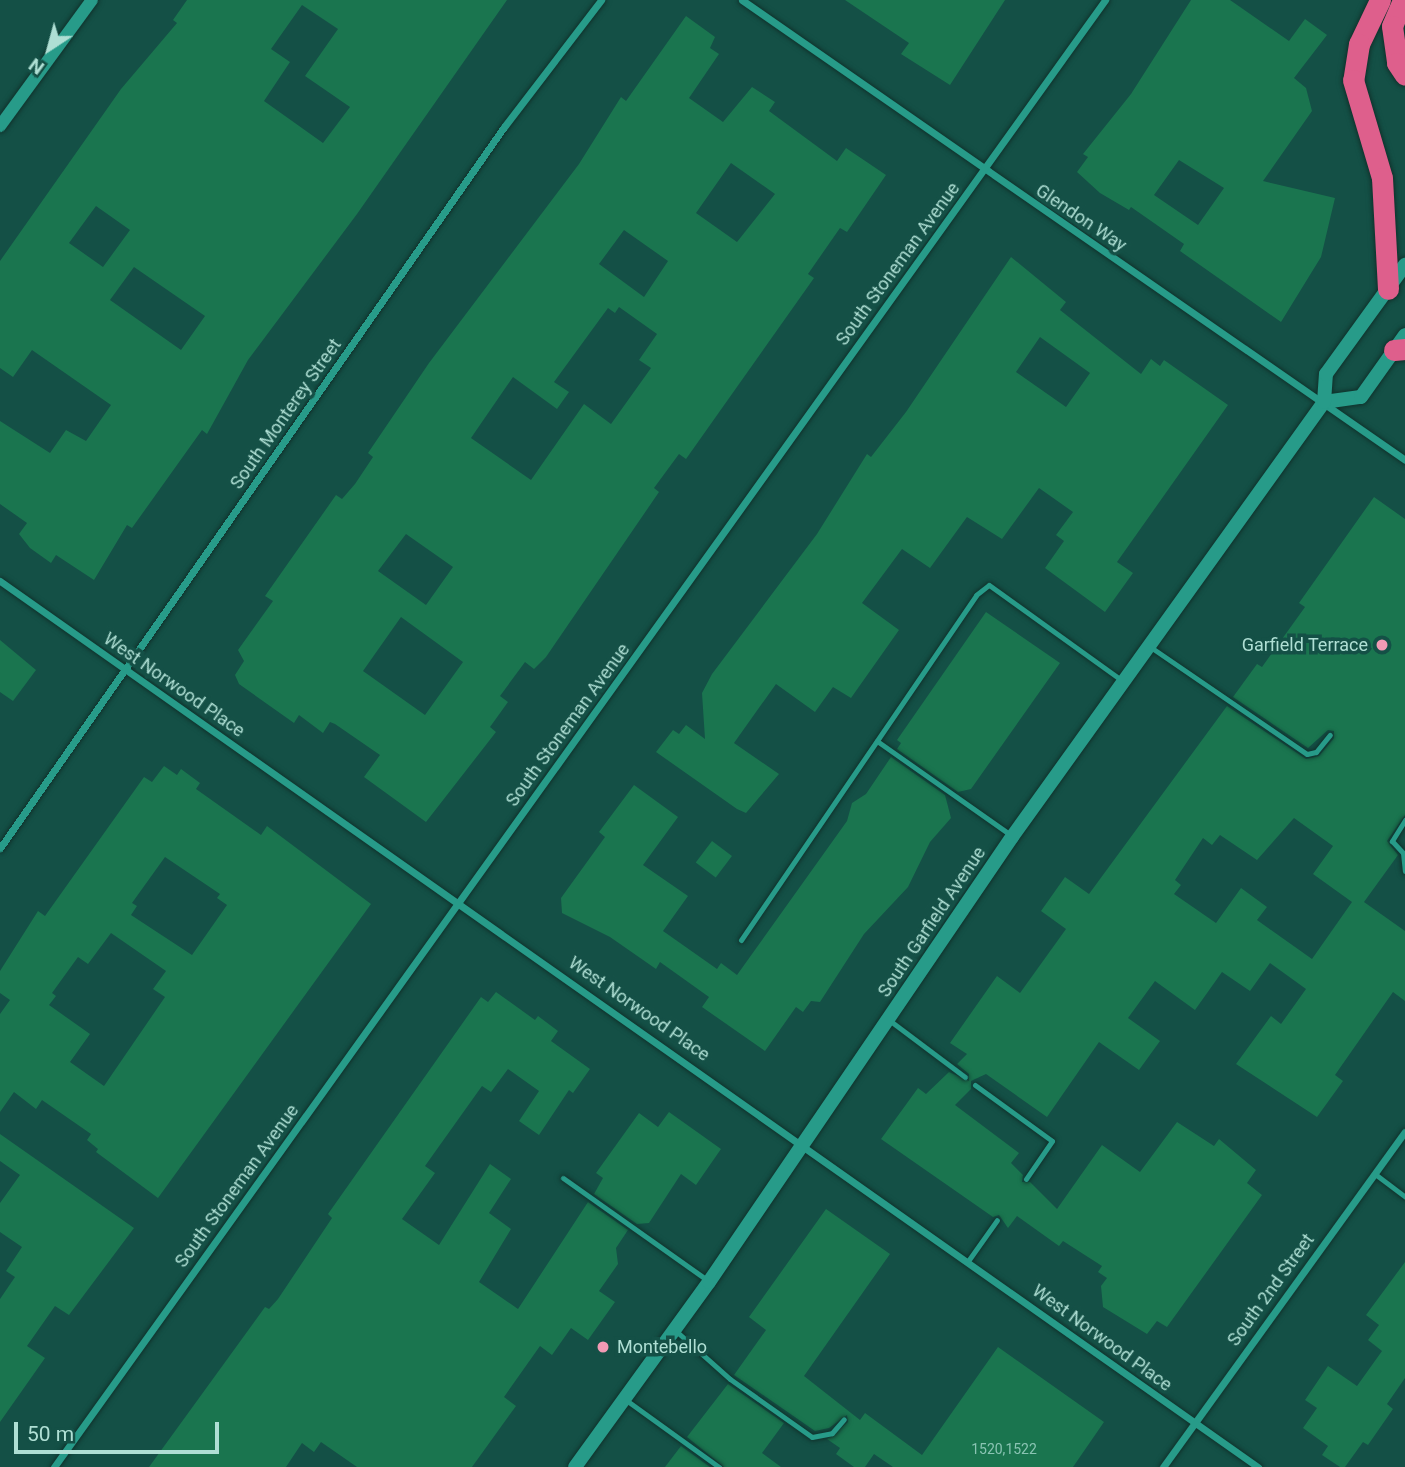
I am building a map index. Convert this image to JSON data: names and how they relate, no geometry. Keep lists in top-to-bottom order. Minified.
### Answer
{"streets":{"main road":["South Garfield Avenue"],"street":["Glendon Way","South Stoneman Avenue","South Monterey Street","West Norwood Place","South 2nd Street"]},"crossings":[["Glendon Way","South Stoneman Avenue"],["Glendon Way","South Garfield Avenue"],["South Stoneman Avenue","West Norwood Place"],["South Monterey Street","West Norwood Place"],["West Norwood Place","South Garfield Avenue"],["West Norwood Place","South 2nd Street"]],"places":["Garfield Terrace","Montebello"],"house_numbers":["1520,1522"],"scale_bar":"50 m","north":"bottom left"}
